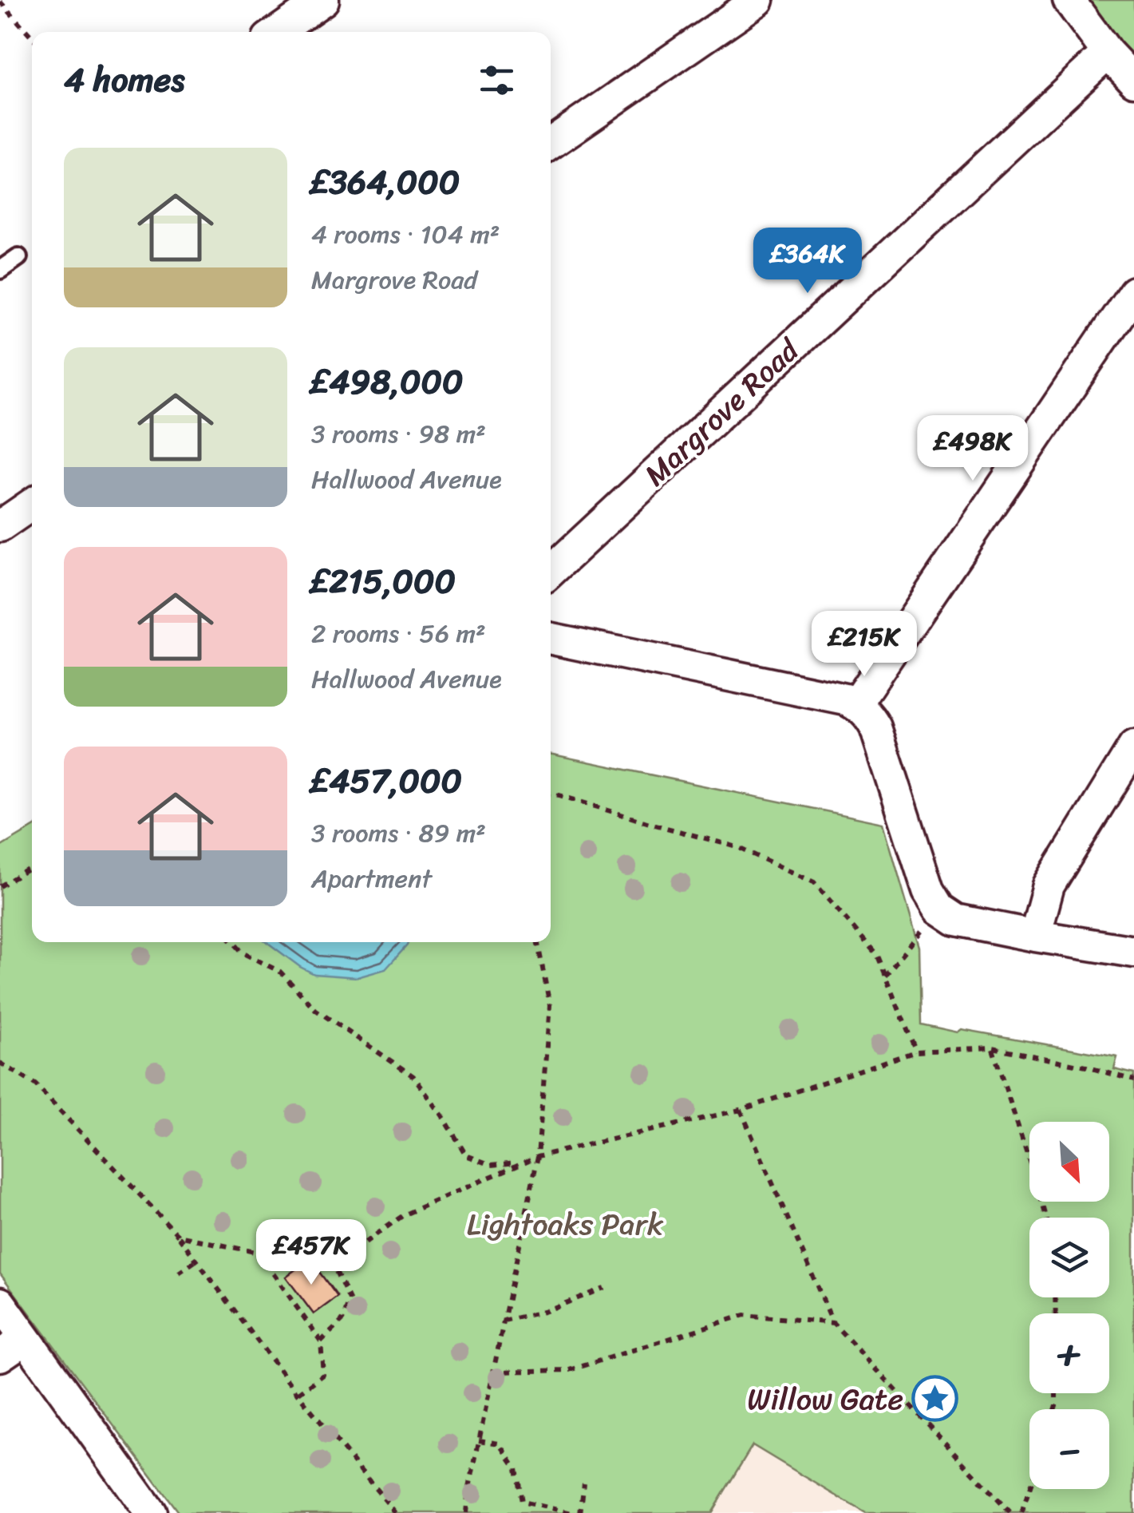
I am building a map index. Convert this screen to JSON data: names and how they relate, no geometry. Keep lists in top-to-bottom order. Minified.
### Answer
{"streets":{"street":["Margrove Road"]},"parks":["Lightoaks Park"],"places":{"place":["Willow Gate"]},"north":"bottom right","page":{"heading":"4 homes","list":[{"name":"£364,000","note":"4 rooms · 104 m² · Margrove Road"},{"name":"£498,000","note":"3 rooms · 98 m² · Hallwood Avenue"},{"name":"£215,000","note":"2 rooms · 56 m² · Hallwood Avenue"},{"name":"£457,000","note":"3 rooms · 89 m² · Apartment"}],"price":["£364K","£498K","£215K","£457K"],"map_buttons":["+","−"]}}
